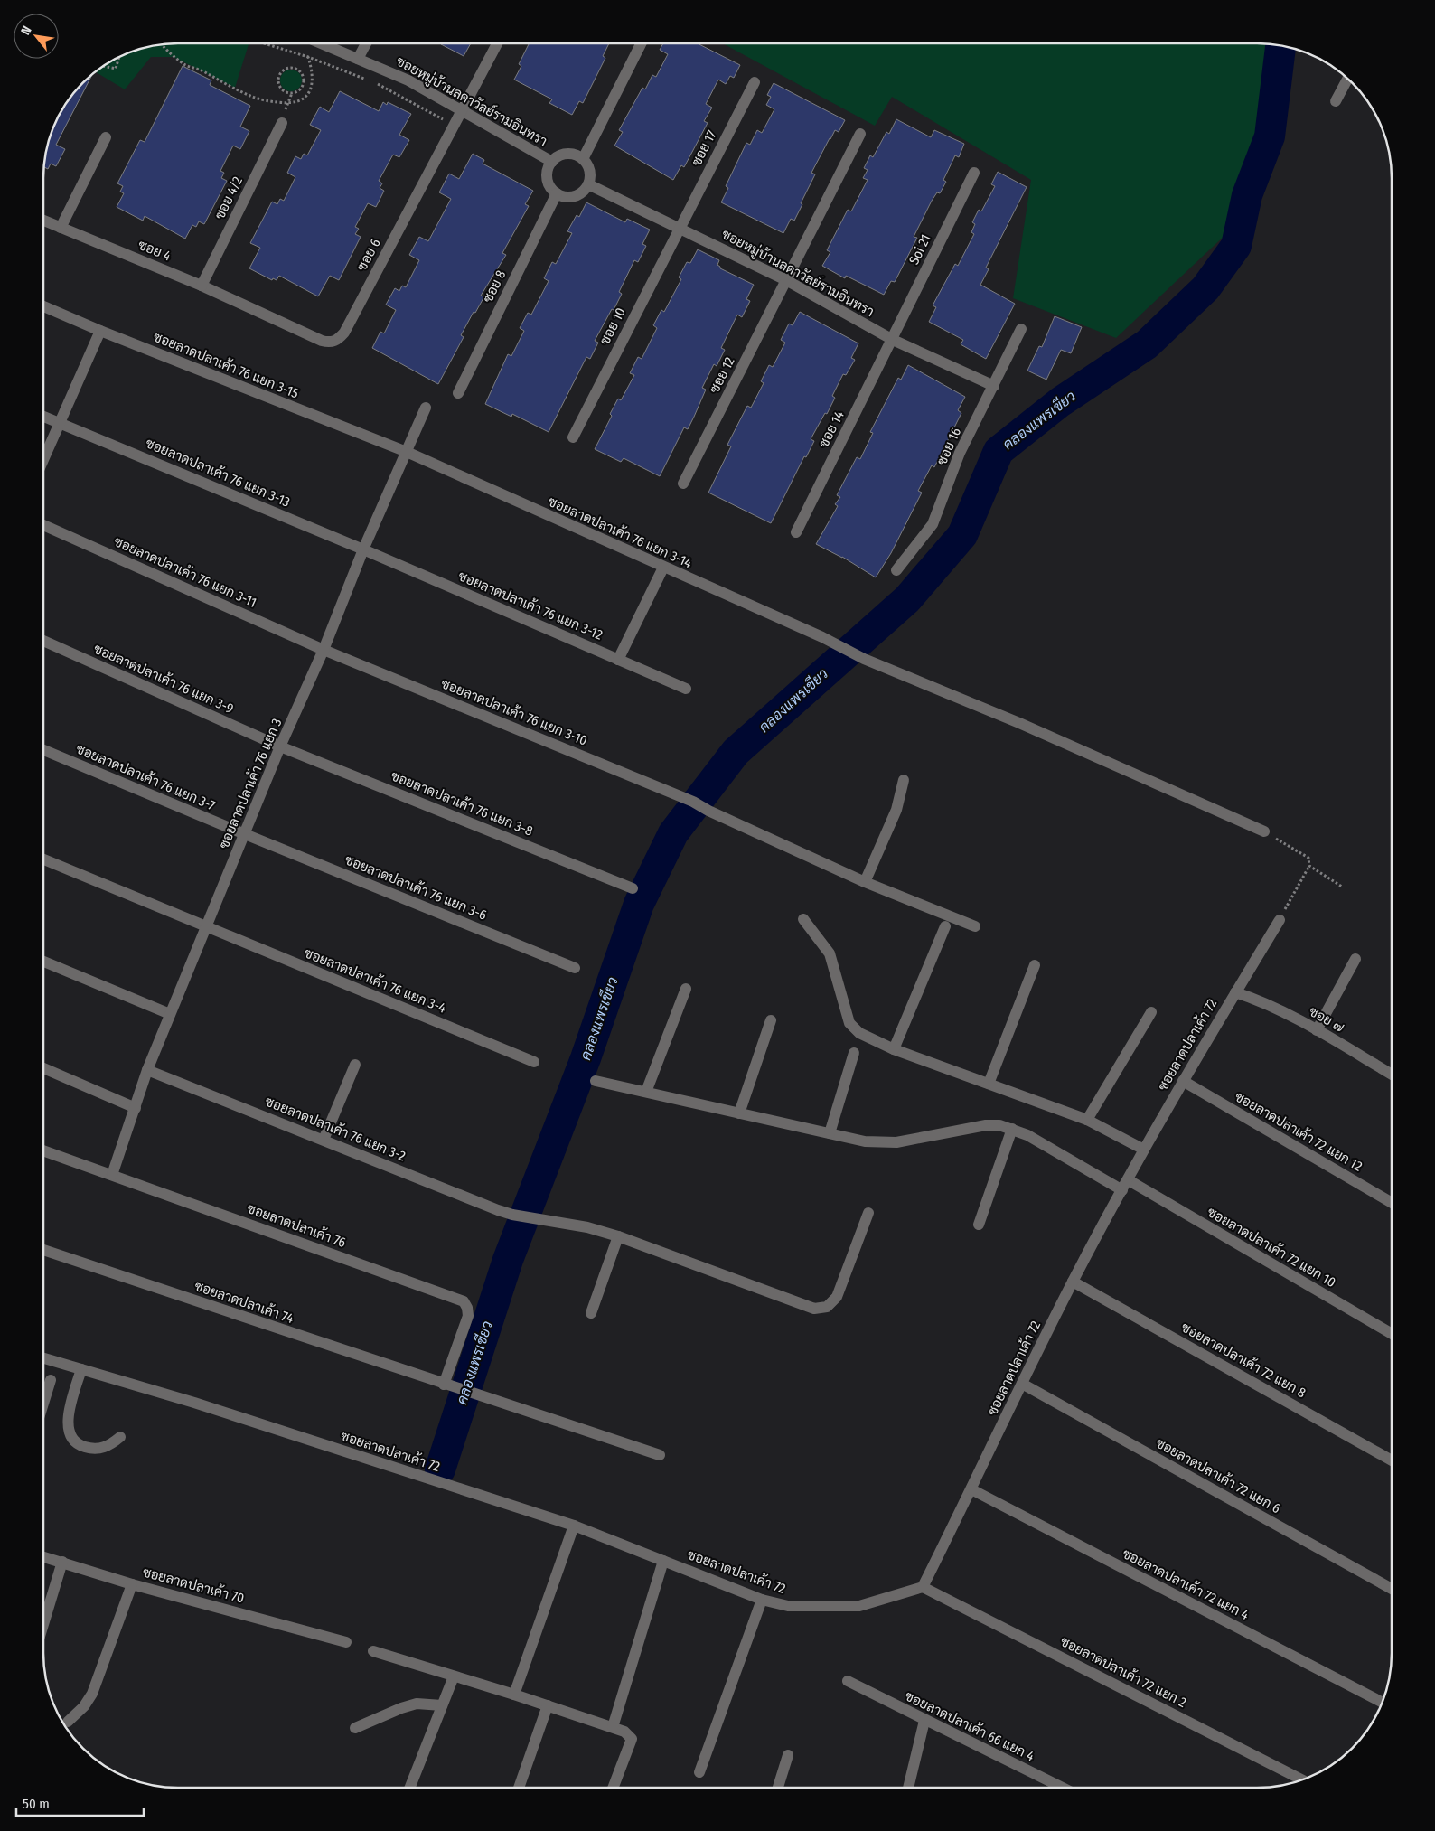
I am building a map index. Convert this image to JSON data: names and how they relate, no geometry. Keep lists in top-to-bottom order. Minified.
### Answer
{"streets":{"street":["ซอยหมู่บ้านลดาวัลย์รามอินทรา","ซอย 17","ซอย 4/2","Soi 21","ซอย 4","ซอย 6","ซอย 8","ซอย 10","ซอยลาดปลาเค้า 76 แยก 3-15","ซอย 12","ซอย 14","ซอย 16","ซอยลาดปลาเค้า 76 แยก 3-13","ซอยลาดปลาเค้า 76 แยก 3-14","ซอยลาดปลาเค้า 76 แยก 3-11","ซอยลาดปลาเค้า 76 แยก 3-12","ซอยลาดปลาเค้า 76 แยก 3-9","ซอยลาดปลาเค้า 76 แยก 3-10","ซอยลาดปลาเค้า 76 แยก 3-7","ซอยลาดปลาเค้า 76 แยก 3","ซอยลาดปลาเค้า 76 แยก 3-8","ซอยลาดปลาเค้า 76 แยก 3-6","ซอยลาดปลาเค้า 76 แยก 3-4","ซอย ๗","ซอยลาดปลาเค้า 72","ซอยลาดปลาเค้า 76 แยก 3-2","ซอยลาดปลาเค้า 72 แยก 12","ซอยลาดปลาเค้า 76","ซอยลาดปลาเค้า 72 แยก 10","ซอยลาดปลาเค้า 74","ซอยลาดปลาเค้า 72 แยก 8","ซอยลาดปลาเค้า 72 แยก 6","ซอยลาดปลาเค้า 72 แยก 4","ซอยลาดปลาเค้า 70","ซอยลาดปลาเค้า 72 แยก 2","ซอยลาดปลาเค้า 66 แยก 4"]},"crossings":[["ซอยหมู่บ้านลดาวัลย์รามอินทรา","ซอย 17"],["ซอยหมู่บ้านลดาวัลย์รามอินทรา","Soi 21"],["ซอยหมู่บ้านลดาวัลย์รามอินทรา","ซอย 6"],["ซอยหมู่บ้านลดาวัลย์รามอินทรา","ซอย 8"],["ซอยหมู่บ้านลดาวัลย์รามอินทรา","ซอย 10"],["ซอยหมู่บ้านลดาวัลย์รามอินทรา","ซอย 12"],["ซอยหมู่บ้านลดาวัลย์รามอินทรา","ซอย 14"],["ซอยหมู่บ้านลดาวัลย์รามอินทรา","ซอย 16"],["ซอย 17","ซอย 10"],["ซอย 4/2","ซอย 4"],["Soi 21","ซอย 14"],["ซอย 4","ซอย 6"],["ซอยลาดปลาเค้า 76 แยก 3-15","ซอยลาดปลาเค้า 76 แยก 3-14"],["ซอยลาดปลาเค้า 76 แยก 3-15","ซอยลาดปลาเค้า 76 แยก 3"],["ซอยลาดปลาเค้า 76 แยก 3-13","ซอยลาดปลาเค้า 76 แยก 3-12"],["ซอยลาดปลาเค้า 76 แยก 3-13","ซอยลาดปลาเค้า 76 แยก 3"],["ซอยลาดปลาเค้า 76 แยก 3-14","ซอยลาดปลาเค้า 76 แยก 3"],["ซอยลาดปลาเค้า 76 แยก 3-11","ซอยลาดปลาเค้า 76 แยก 3-10"],["ซอยลาดปลาเค้า 76 แยก 3-11","ซอยลาดปลาเค้า 76 แยก 3"],["ซอยลาดปลาเค้า 76 แยก 3-12","ซอยลาดปลาเค้า 76 แยก 3"],["ซอยลาดปลาเค้า 76 แยก 3-9","ซอยลาดปลาเค้า 76 แยก 3"],["ซอยลาดปลาเค้า 76 แยก 3-9","ซอยลาดปลาเค้า 76 แยก 3-8"],["ซอยลาดปลาเค้า 76 แยก 3-10","ซอยลาดปลาเค้า 76 แยก 3"],["ซอยลาดปลาเค้า 76 แยก 3-7","ซอยลาดปลาเค้า 76 แยก 3"],["ซอยลาดปลาเค้า 76 แยก 3-7","ซอยลาดปลาเค้า 76 แยก 3-6"],["ซอยลาดปลาเค้า 76 แยก 3","ซอยลาดปลาเค้า 76 แยก 3-8"],["ซอยลาดปลาเค้า 76 แยก 3","ซอยลาดปลาเค้า 76 แยก 3-6"],["ซอยลาดปลาเค้า 76 แยก 3","ซอยลาดปลาเค้า 76 แยก 3-4"],["ซอยลาดปลาเค้า 76 แยก 3","ซอยลาดปลาเค้า 76 แยก 3-2"],["ซอยลาดปลาเค้า 76 แยก 3","ซอยลาดปลาเค้า 76"],["ซอย ๗","ซอยลาดปลาเค้า 72"],["ซอยลาดปลาเค้า 72","ซอยลาดปลาเค้า 72 แยก 12"],["ซอยลาดปลาเค้า 72","ซอยลาดปลาเค้า 72 แยก 10"],["ซอยลาดปลาเค้า 72","ซอยลาดปลาเค้า 72 แยก 8"],["ซอยลาดปลาเค้า 72","ซอยลาดปลาเค้า 72 แยก 6"],["ซอยลาดปลาเค้า 72","ซอยลาดปลาเค้า 72 แยก 4"],["ซอยลาดปลาเค้า 72","ซอยลาดปลาเค้า 72 แยก 2"],["ซอยลาดปลาเค้า 76","ซอยลาดปลาเค้า 74"]],"water":["คลองแพรเขียว"],"scale_bar":"50 m","north":"top left"}
